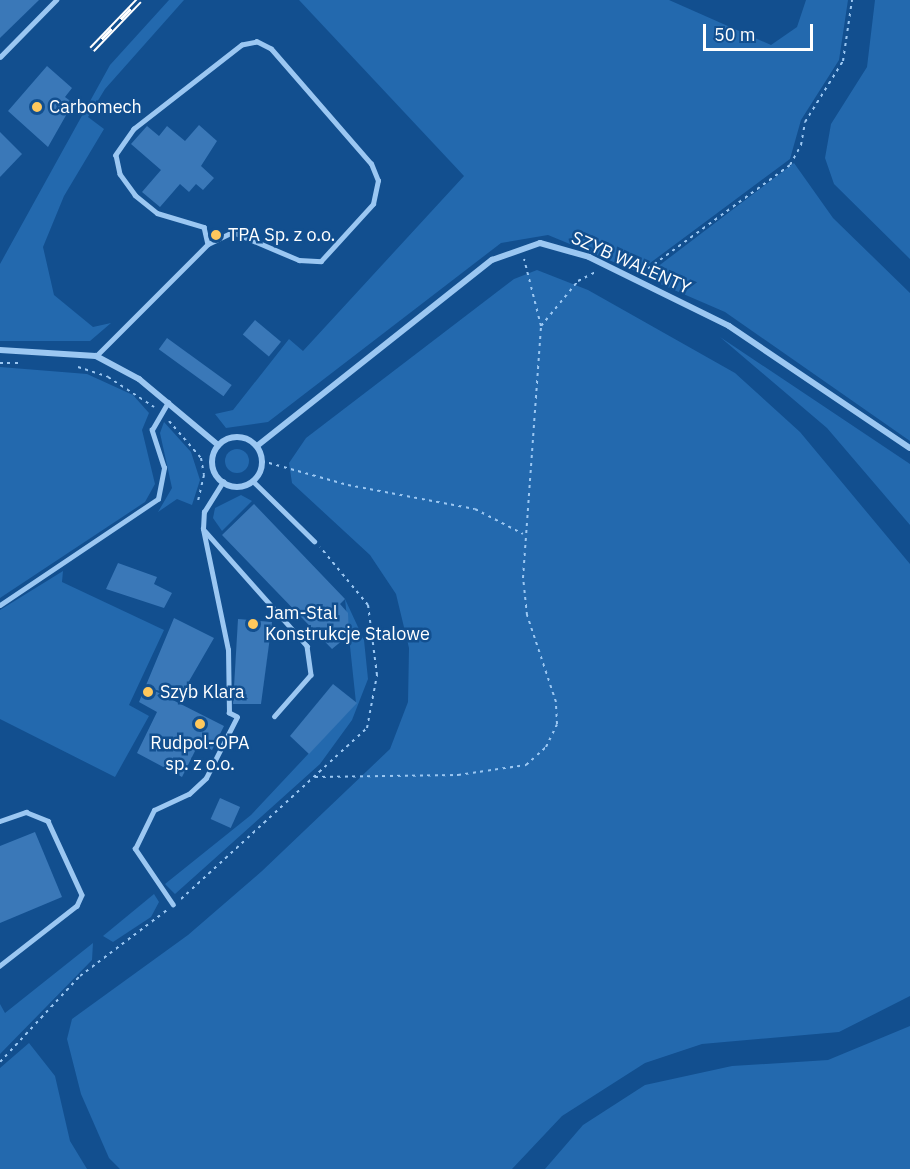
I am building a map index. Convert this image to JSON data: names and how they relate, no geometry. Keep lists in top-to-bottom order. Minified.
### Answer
{"streets":{"street":["SZYB WALENTY"]},"places":["Carbomech","TPA Sp. z o.o.","Jam-Stal Konstrukcje Stalowe","Szyb Klara","Rudpol-OPA sp. z o.o."],"scale_bar":"50 m"}
